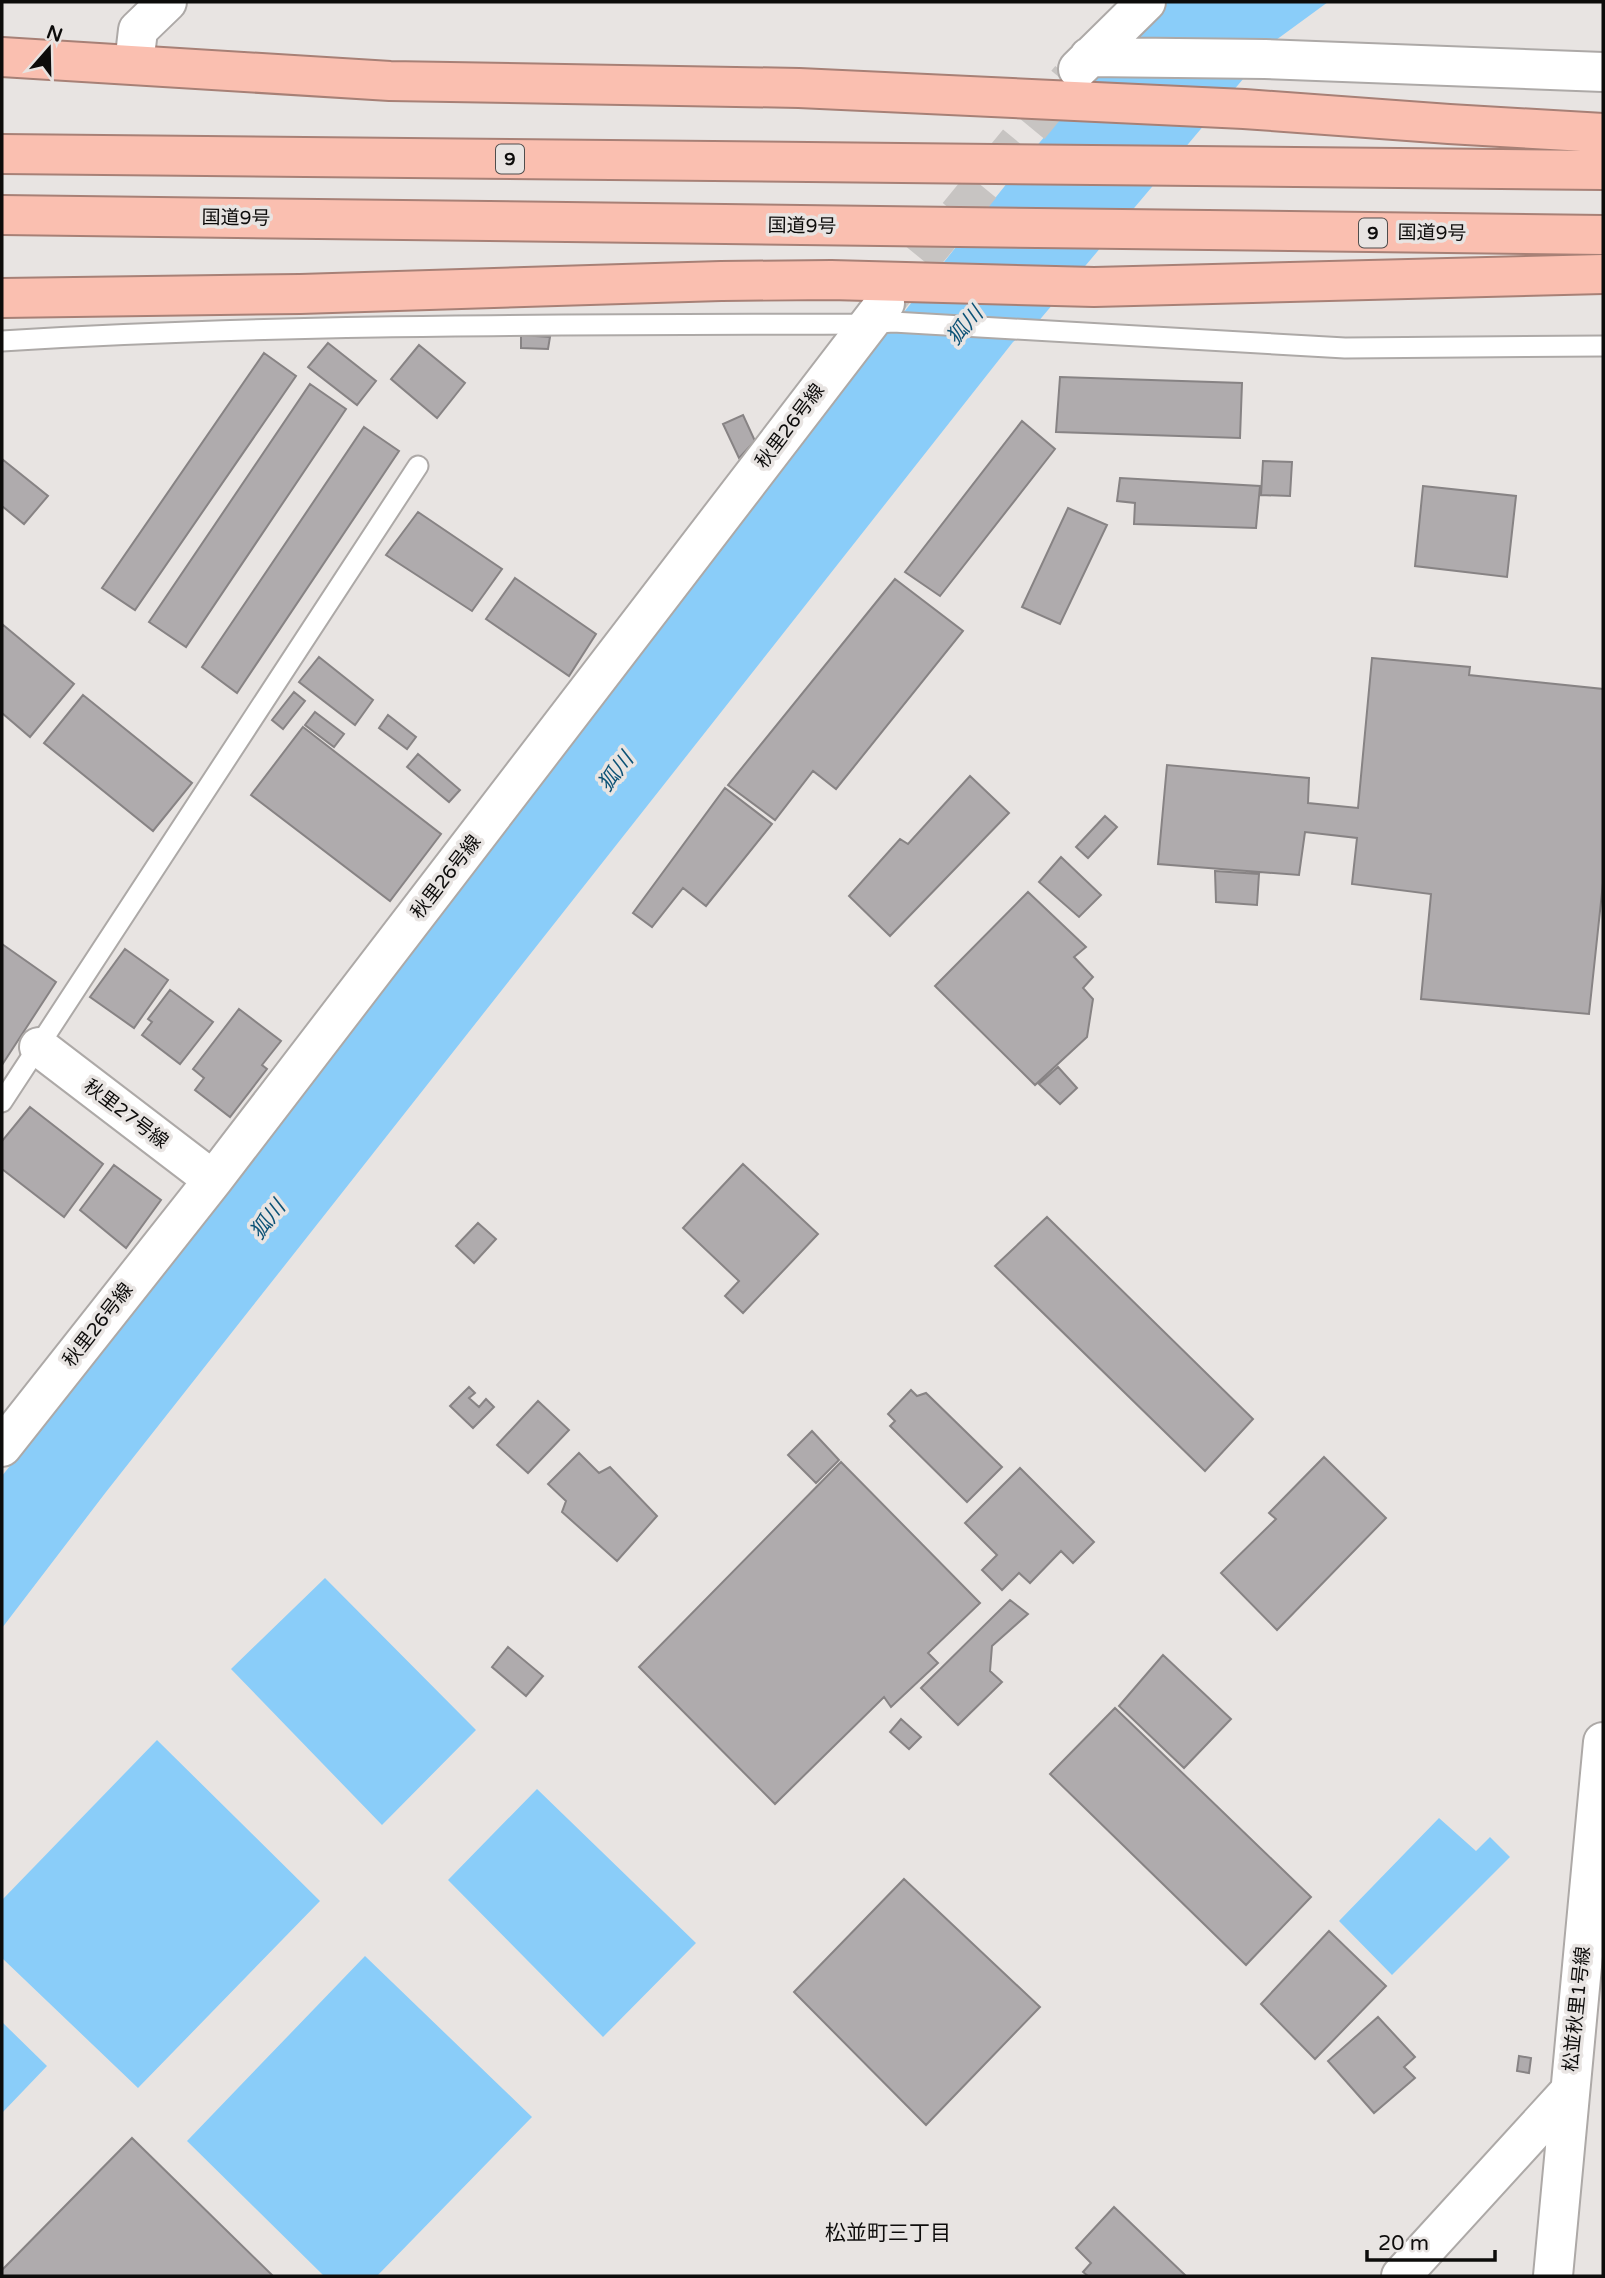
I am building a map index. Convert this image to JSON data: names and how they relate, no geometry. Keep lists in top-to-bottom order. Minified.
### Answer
{"streets":{"highway":["9","国道9号"],"street":["秋里26号線","秋里27号線","松並秋里1号線"]},"crossings":[["秋里26号線","秋里27号線"]],"districts":["松並町三丁目"],"water":["狐川"],"scale_bar":"20 m","north":"top"}
